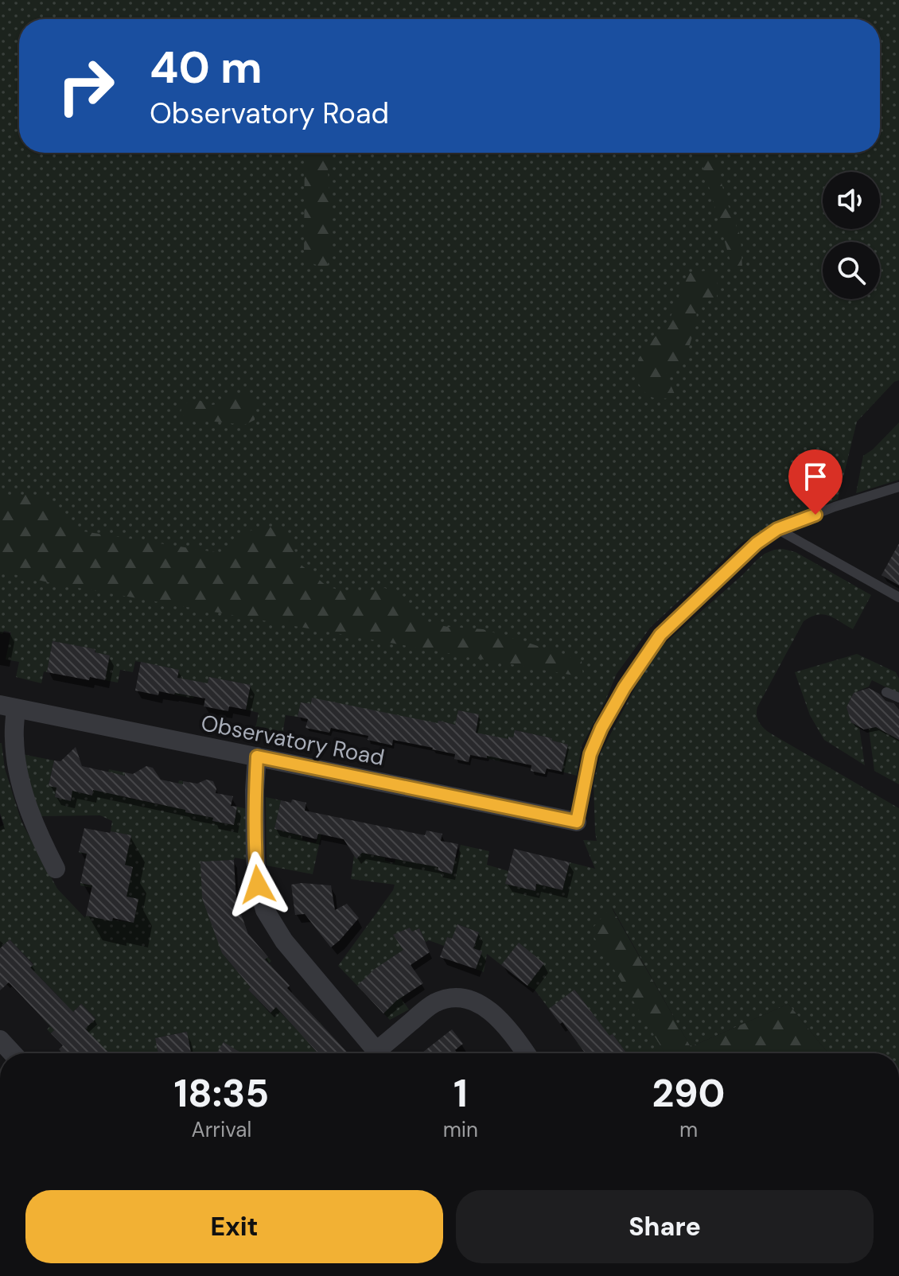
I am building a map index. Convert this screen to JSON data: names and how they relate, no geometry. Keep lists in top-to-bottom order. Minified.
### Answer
{"streets":{"street":["Observatory Road"]},"page":{"turn":["40 m","Observatory Road"],"eta":["18:35","Arrival","1","min","290","m"],"buttons":["Exit","Share"]}}
